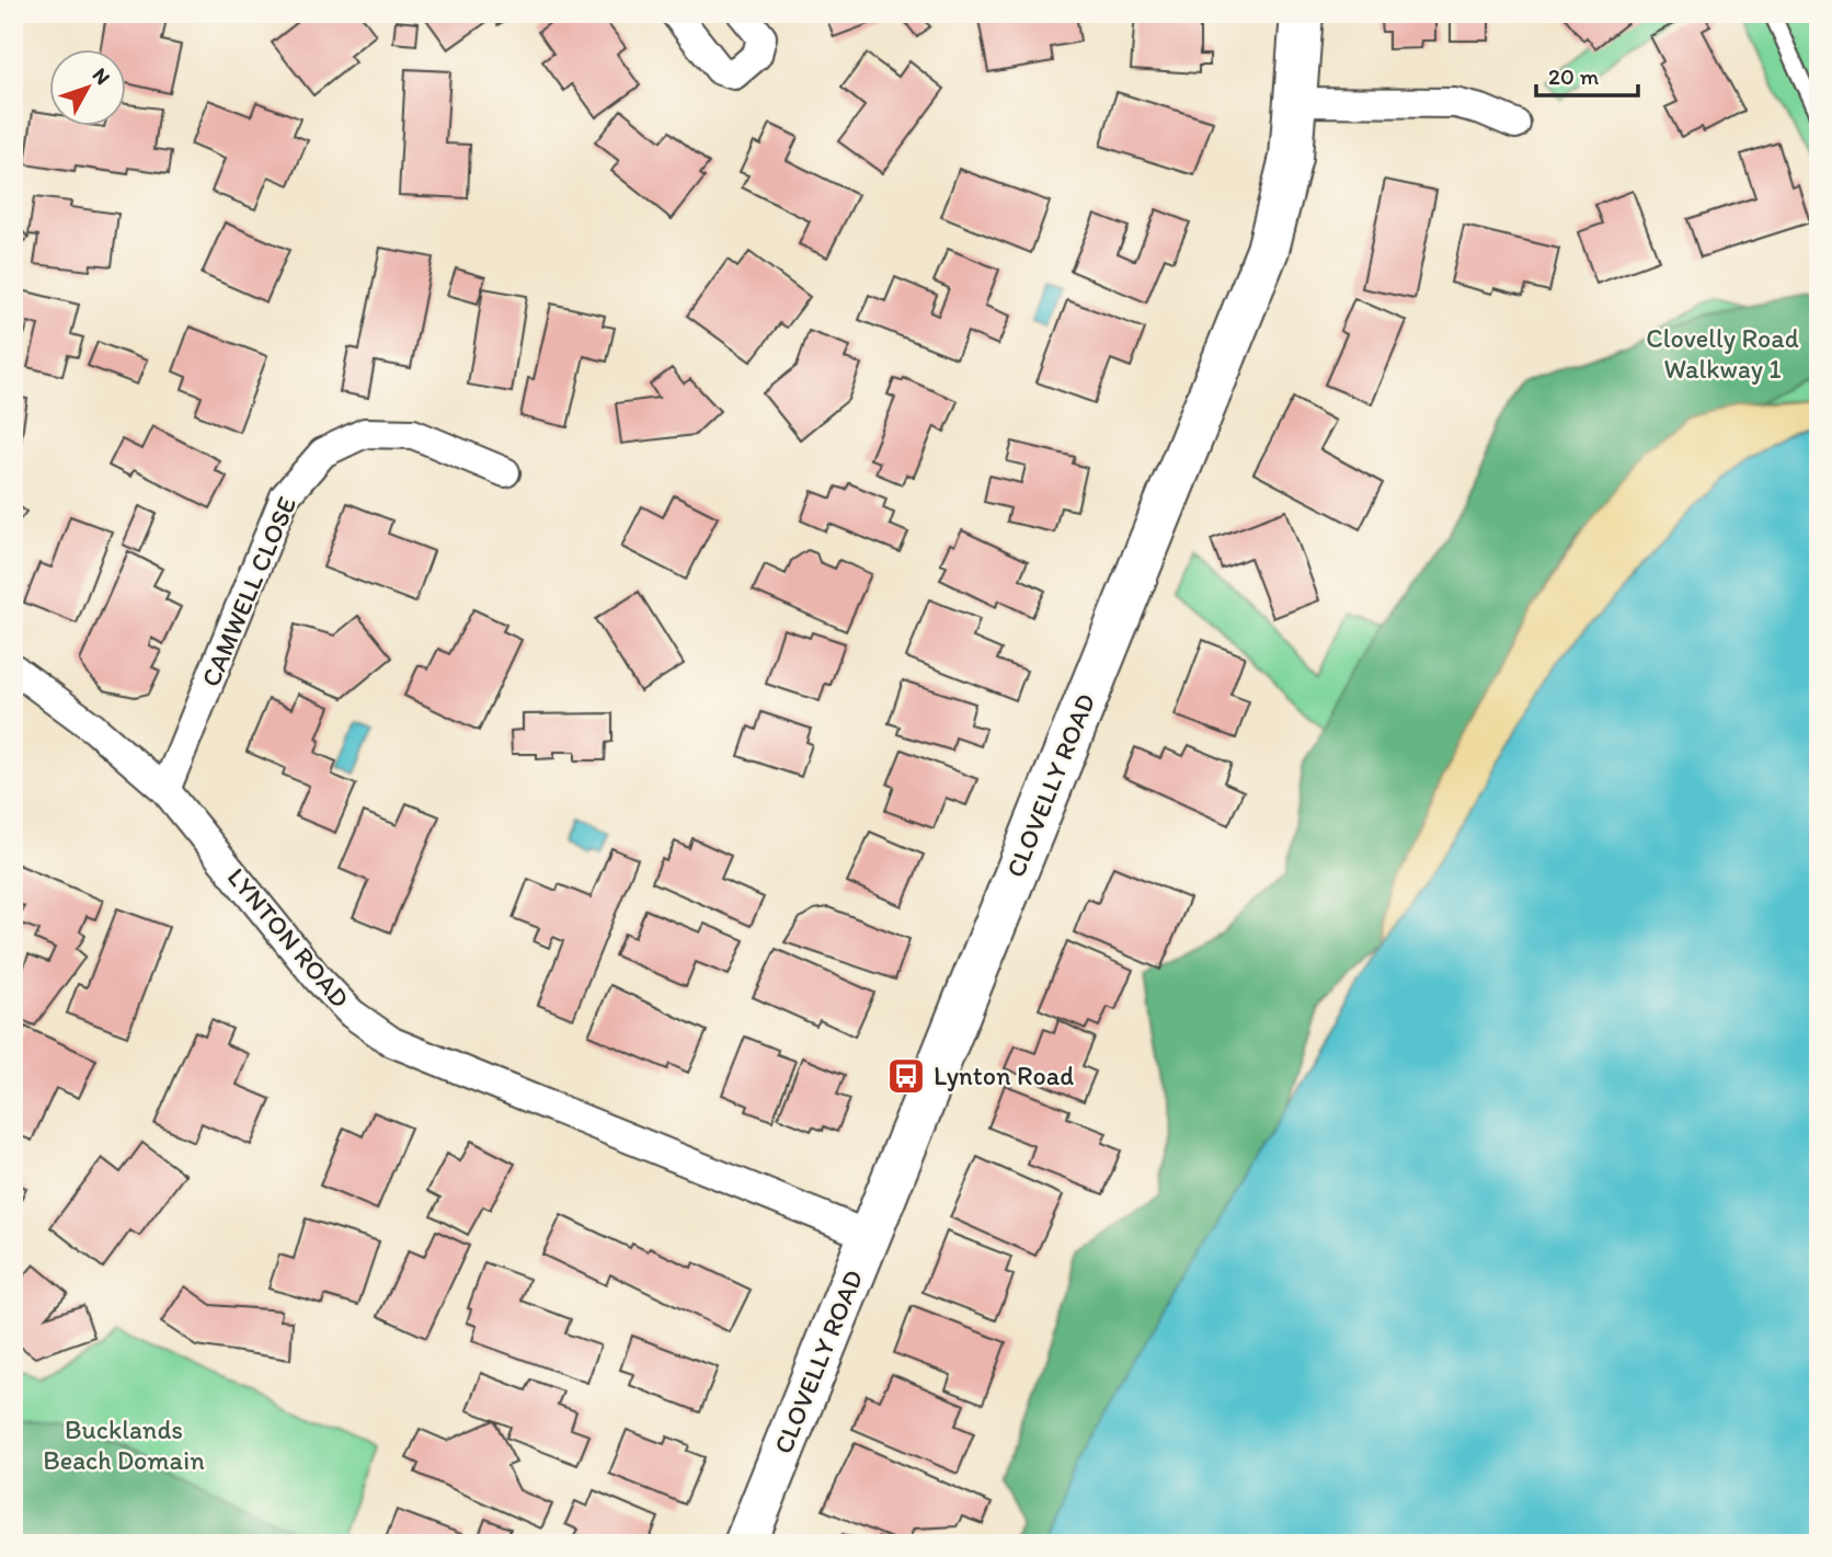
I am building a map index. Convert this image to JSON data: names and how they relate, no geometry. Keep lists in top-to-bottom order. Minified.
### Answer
{"streets":{"main road":["CLOVELLY ROAD"],"street":["CAMWELL CLOSE","LYNTON ROAD"]},"crossings":[["CAMWELL CLOSE","LYNTON ROAD"],["CLOVELLY ROAD","LYNTON ROAD"]],"parks":["Clovelly Road Walkway 1","Bucklands Beach Domain"],"places":{"bus stop":["Lynton Road"]},"scale_bar":"20 m","north":"top right"}
